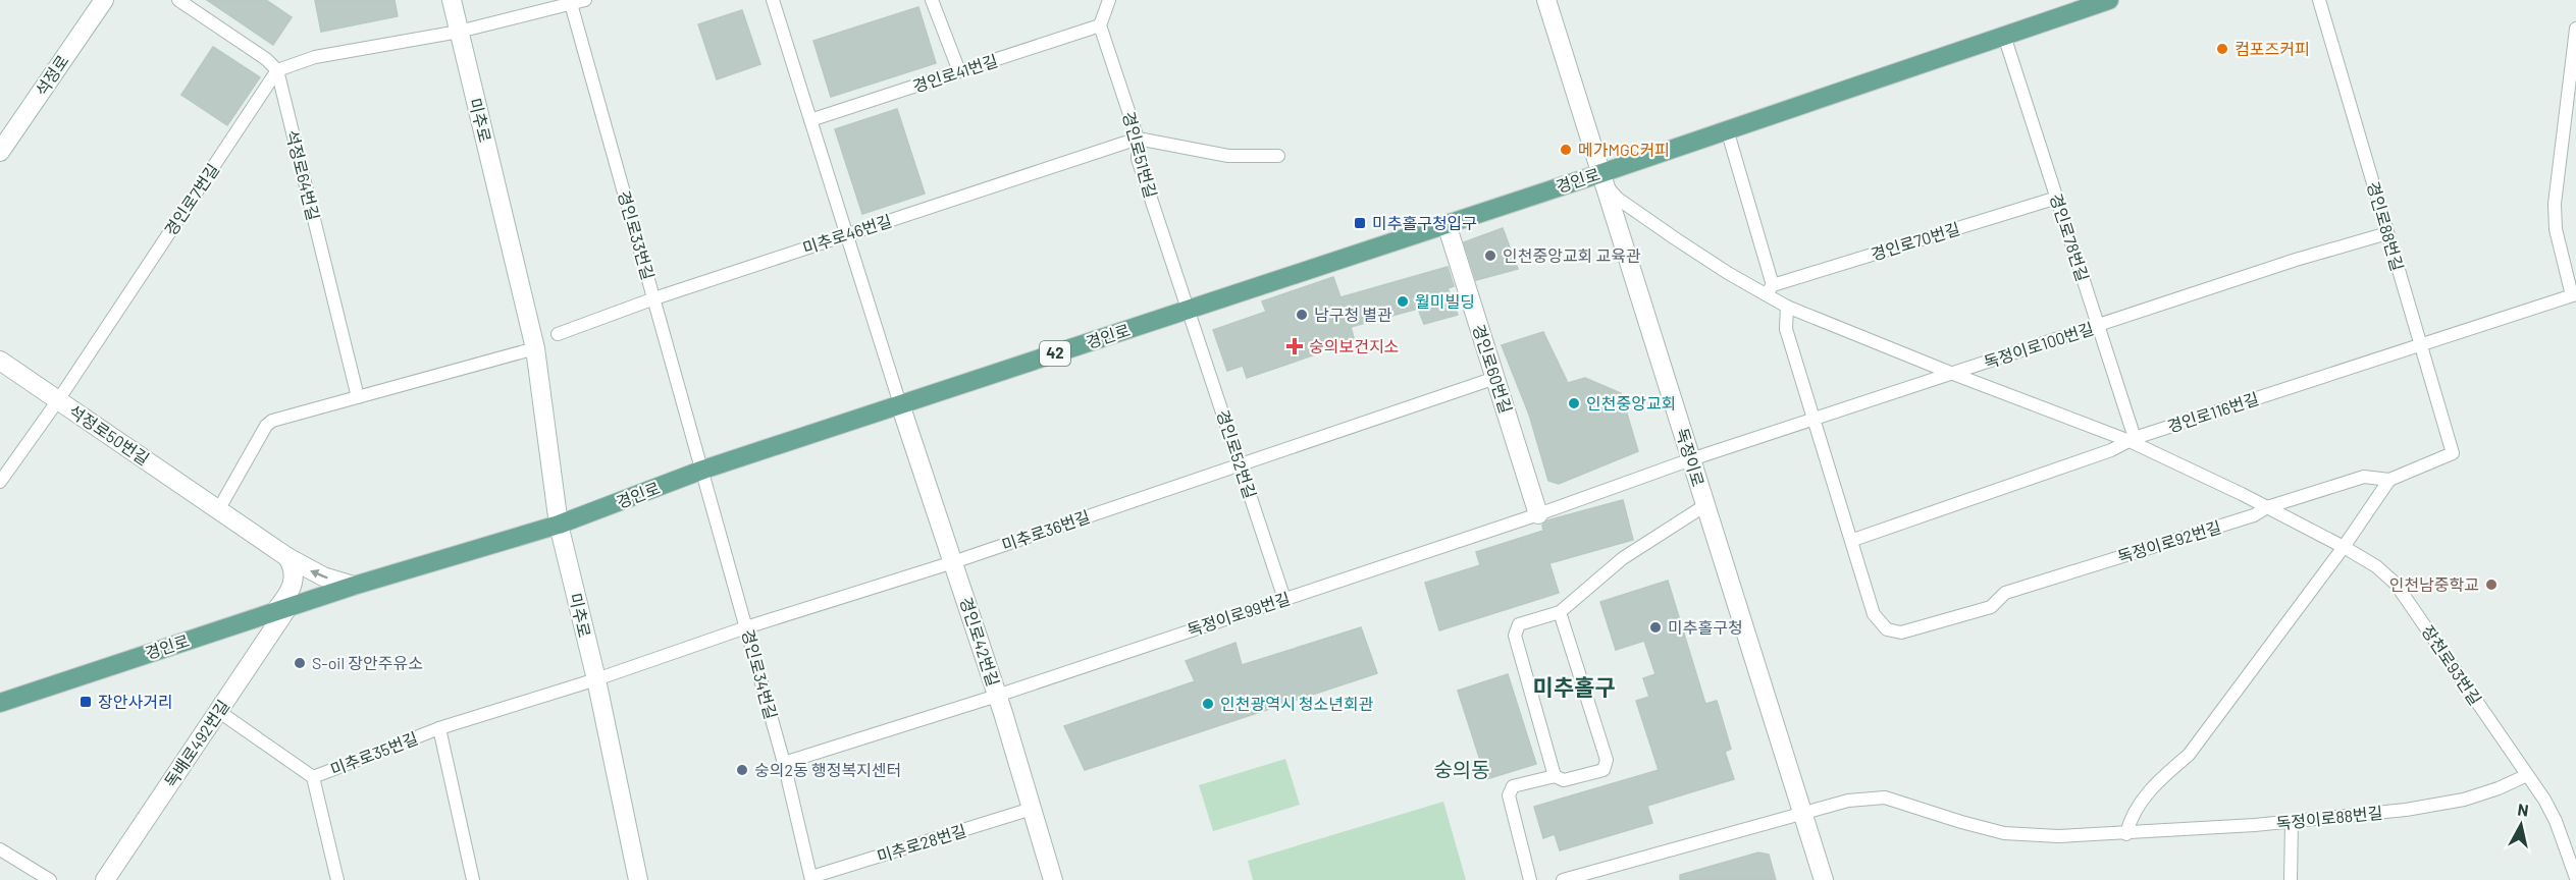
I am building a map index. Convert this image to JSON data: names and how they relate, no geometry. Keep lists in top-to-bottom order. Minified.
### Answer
{"streets":{"main road":["경인로","42"],"street":["석정로","미추로","경인로60번길","석정로50번길","독정이로","경인로42번길","독배로492번길"],"lane":["경인로41번길","경인로51번길","석정로64번길","경인로7번길","경인로88번길","미추로46번길","경인로33번길","경인로78번길","경인로70번길","독정이로100번길","경인로116번길","경인로52번길","미추로36번길","독정이로92번길","독정이로99번길","장천로93번길","경인로34번길","미추로35번길","독정이로88번길","미추로28번길"]},"crossings":[["경인로41번길","경인로51번길"],["미추로","경인로"],["미추로","미추로36번길"],["미추로","미추로35번길"],["경인로51번길","경인로"],["경인로51번길","미추로46번길"],["경인로51번길","경인로52번길"],["석정로64번길","경인로7번길"],["경인로","경인로33번길"],["경인로","경인로78번길"],["경인로","경인로60번길"],["경인로","석정로50번길"],["경인로","경인로52번길"],["경인로","독정이로"],["경인로","경인로42번길"],["경인로","경인로34번길"],["경인로","독배로492번길"],["경인로7번길","석정로50번길"],["경인로88번길","독정이로100번길"],["경인로88번길","경인로116번길"],["경인로88번길","독정이로92번길"],["미추로46번길","경인로33번길"],["경인로33번길","경인로34번길"],["경인로78번길","경인로70번길"],["경인로78번길","독정이로100번길"],["경인로78번길","경인로116번길"],["경인로78번길","장천로93번길"],["독정이로100번길","독정이로"],["독정이로100번길","독정이로99번길"],["독정이로100번길","장천로93번길"],["경인로60번길","미추로36번길"],["경인로60번길","독정이로99번길"],["경인로116번길","독정이로92번길"],["경인로116번길","장천로93번길"],["석정로50번길","독배로492번길"],["경인로52번길","미추로36번길"],["경인로52번길","독정이로99번길"],["독정이로","독정이로99번길"],["독정이로","독정이로88번길"],["미추로36번길","경인로42번길"],["미추로36번길","경인로34번길"],["미추로36번길","미추로35번길"],["독정이로92번길","장천로93번길"],["독정이로99번길","경인로42번길"],["독정이로99번길","경인로34번길"],["경인로42번길","미추로28번길"],["장천로93번길","독정이로88번길"],["경인로34번길","미추로28번길"],["독배로492번길","미추로35번길"]],"districts":["미추홀구","숭의동"],"places":{"other":["컴포즈커피","메가MGC커피","인천중앙교회 교육관","월미빌딩","남구청 별관","인천중앙교회","인천남중학교","미추홀구청","S-oil 장안주유소","인천광역시 청소년회관","숭의2동 행정복지센터"],"transit":["미추홀구청입구","장안사거리"],"health":["숭의보건지소"]},"north":"top"}
